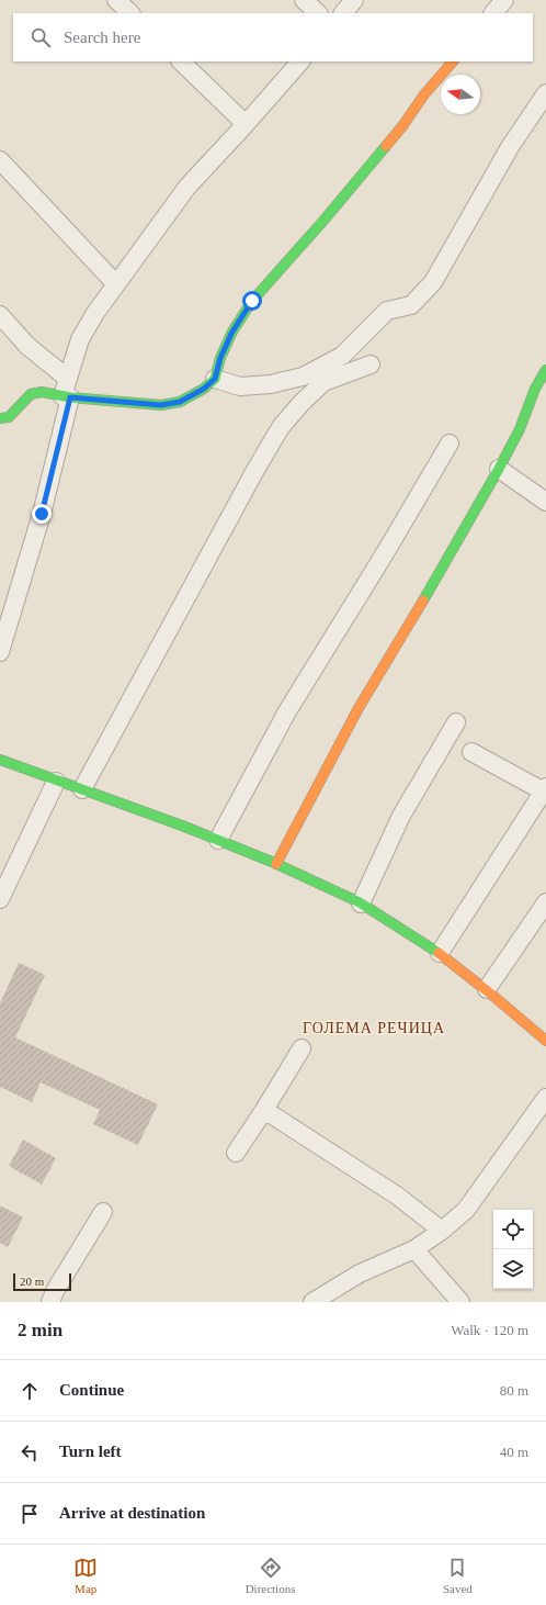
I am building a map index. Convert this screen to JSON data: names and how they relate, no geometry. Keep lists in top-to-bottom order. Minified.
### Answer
{"districts":["ГОЛЕМА РЕЧИЦА"],"scale_bar":"20 m","north":"left","page":{"search":"Search here","scale":"20 m","heading":["2 min","Walk · 120 m"],"list":[["Continue","80 m"],["Turn left","40 m"],"Arrive at destination"],"nav":["Map","Directions","Saved"]}}
